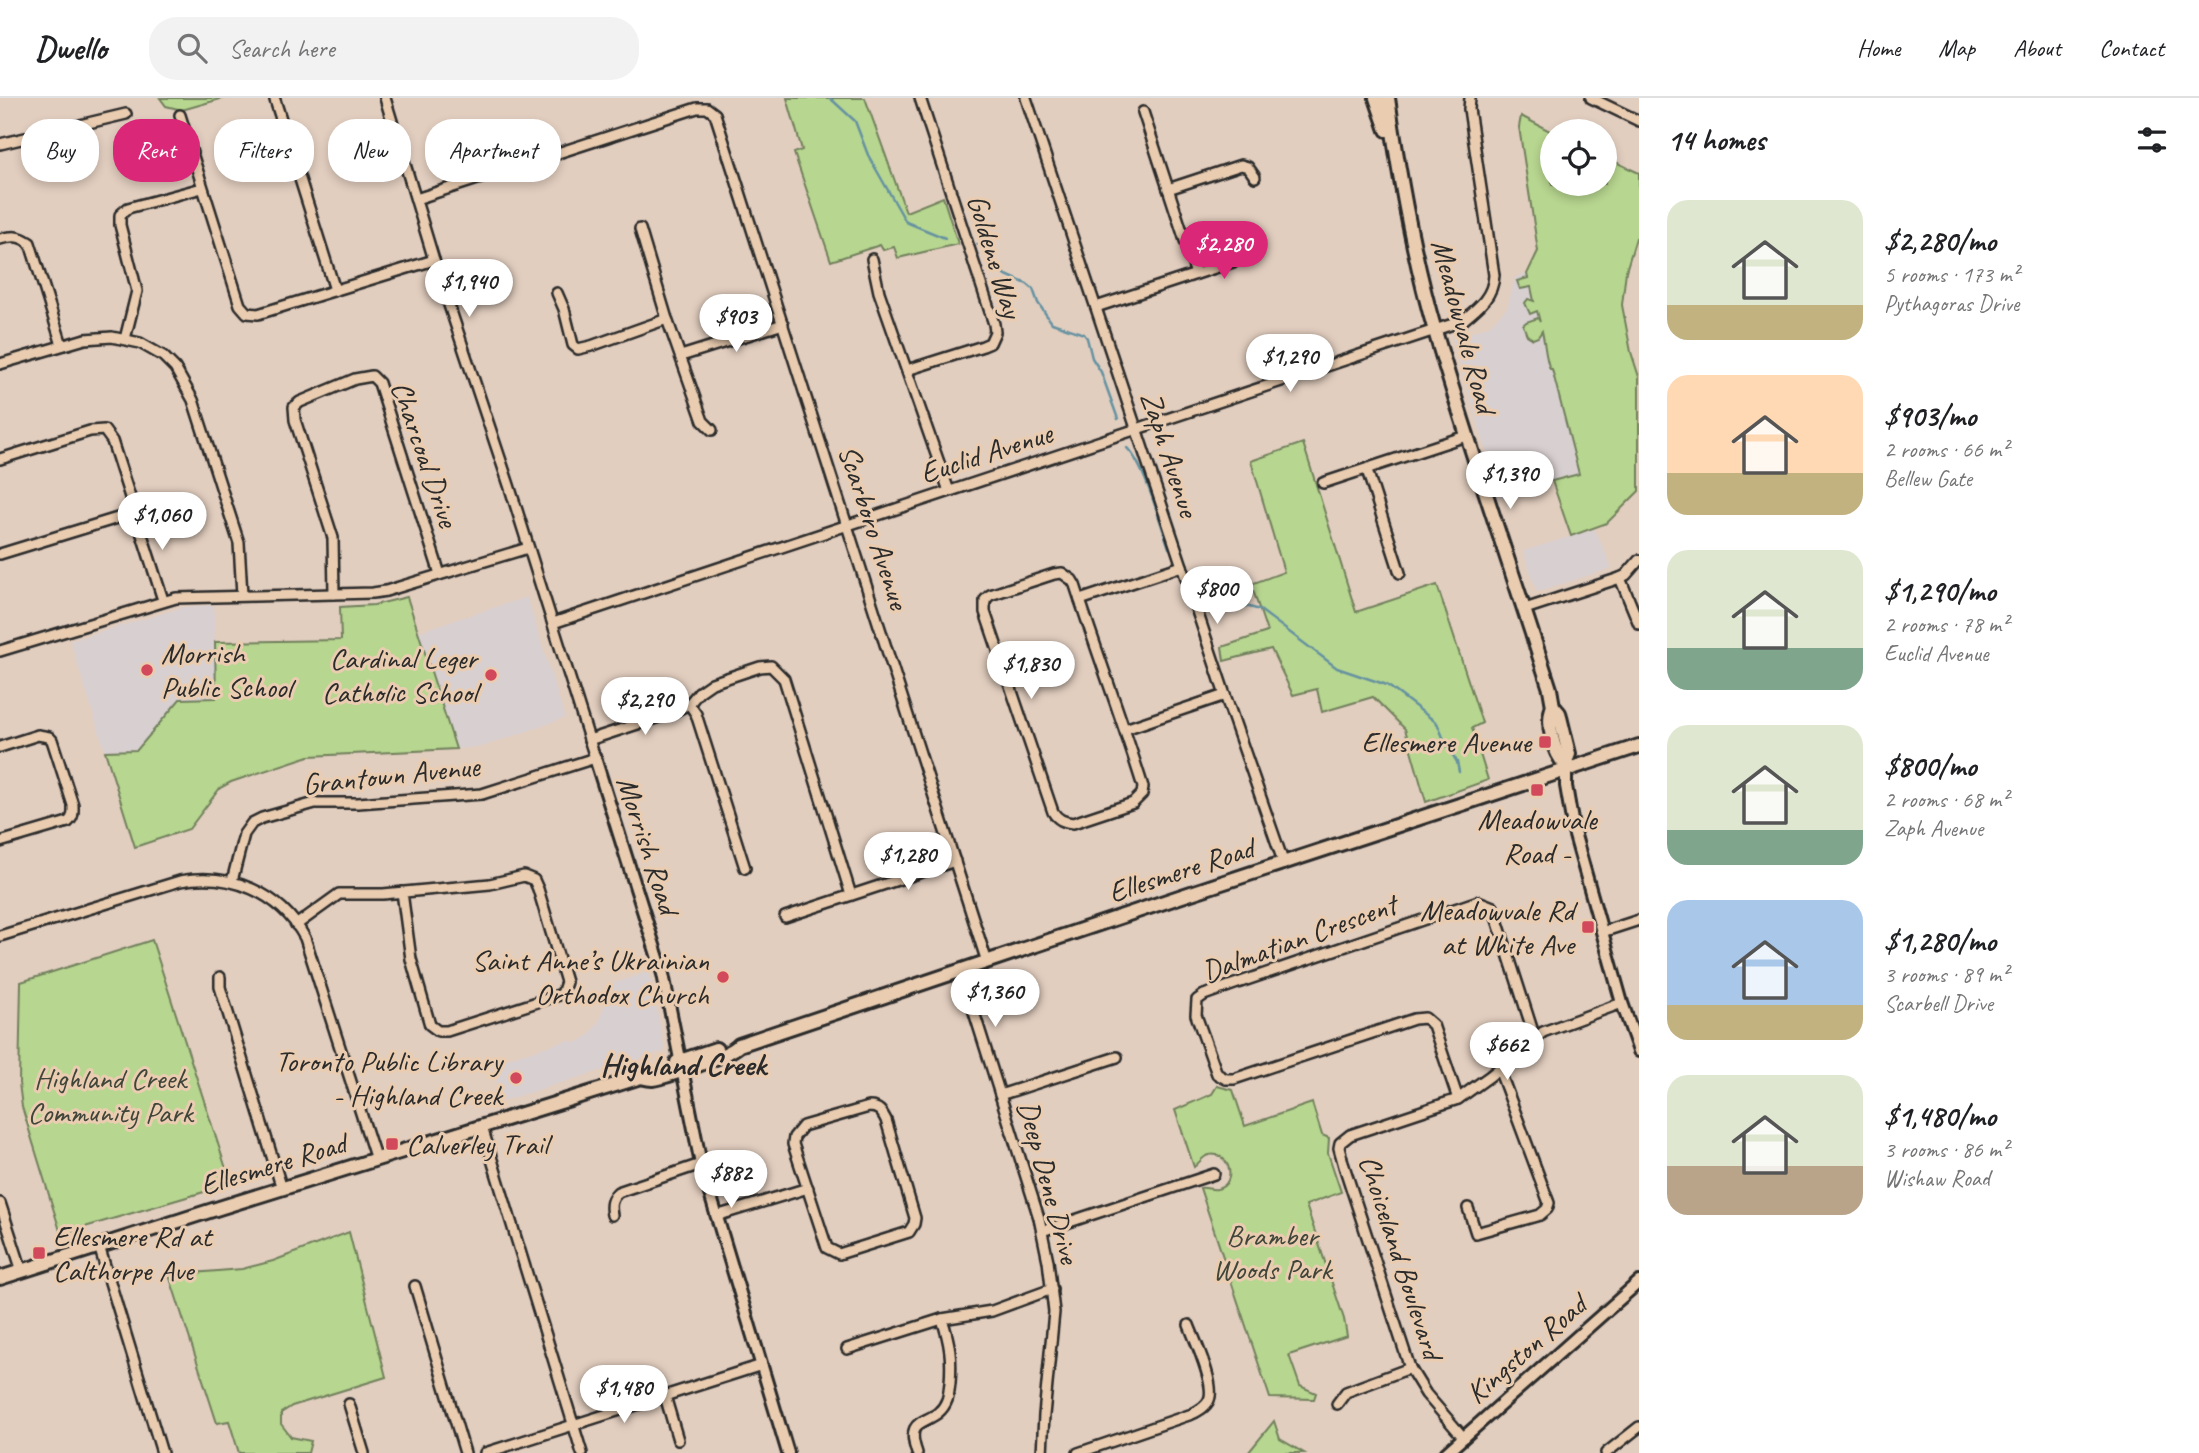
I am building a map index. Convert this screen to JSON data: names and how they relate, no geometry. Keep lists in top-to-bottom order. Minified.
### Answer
{"streets":{"main road":["Meadowvale Road","Ellesmere Road"],"street":["Goldene Way","Euclid Avenue","Charcoal Drive","Zaph Avenue","Scarboro Avenue","Grantown Avenue","Morrish Road","Dalmatian Crescent","Deep Dene Drive","Choiceland Boulevard","Kingston Road"]},"crossings":[["Meadowvale Road","Euclid Avenue"],["Meadowvale Road","Ellesmere Road"],["Meadowvale Road","Choiceland Boulevard"],["Euclid Avenue","Zaph Avenue"],["Euclid Avenue","Scarboro Avenue"],["Euclid Avenue","Morrish Road"],["Zaph Avenue","Ellesmere Road"],["Scarboro Avenue","Morrish Road"],["Scarboro Avenue","Ellesmere Road"],["Grantown Avenue","Morrish Road"],["Morrish Road","Ellesmere Road"],["Ellesmere Road","Deep Dene Drive"],["Dalmatian Crescent","Choiceland Boulevard"],["Choiceland Boulevard","Kingston Road"]],"districts":["Highland Creek"],"parks":["Highland Creek Community Park","Bramber Woods Park"],"places":{"other":["Morrish Public School","Cardinal Leger Catholic School","Saint Anne’s Ukrainian Orthodox Church","Toronto Public Library - Highland Creek"],"transit":["Ellesmere Avenue","Meadowvale Road -","Meadowvale Rd at White Ave","Calverley Trail","Ellesmere Rd at Calthorpe Ave"]},"page":{"header":"Dwello","search":"Search here","nav":["Home","Map","About","Contact"],"heading":"14 homes","chip":["Buy","Rent","Filters","New","Apartment"],"list":[{"name":"$2,280/mo","note":"5 rooms · 173 m² · Pythagoras Drive"},{"name":"$903/mo","note":"2 rooms · 66 m² · Bellew Gate"},{"name":"$1,290/mo","note":"2 rooms · 78 m² · Euclid Avenue"},{"name":"$800/mo","note":"2 rooms · 68 m² · Zaph Avenue"},{"name":"$1,280/mo","note":"3 rooms · 89 m² · Scarbell Drive"},{"name":"$1,480/mo","note":"3 rooms · 86 m² · Wishaw Road"}],"price":["$2,280","$1,940","$903","$1,290","$1,390","$1,060","$800","$1,830","$2,290","$1,280","$1,360","$662","$882","$1,480"]}}
